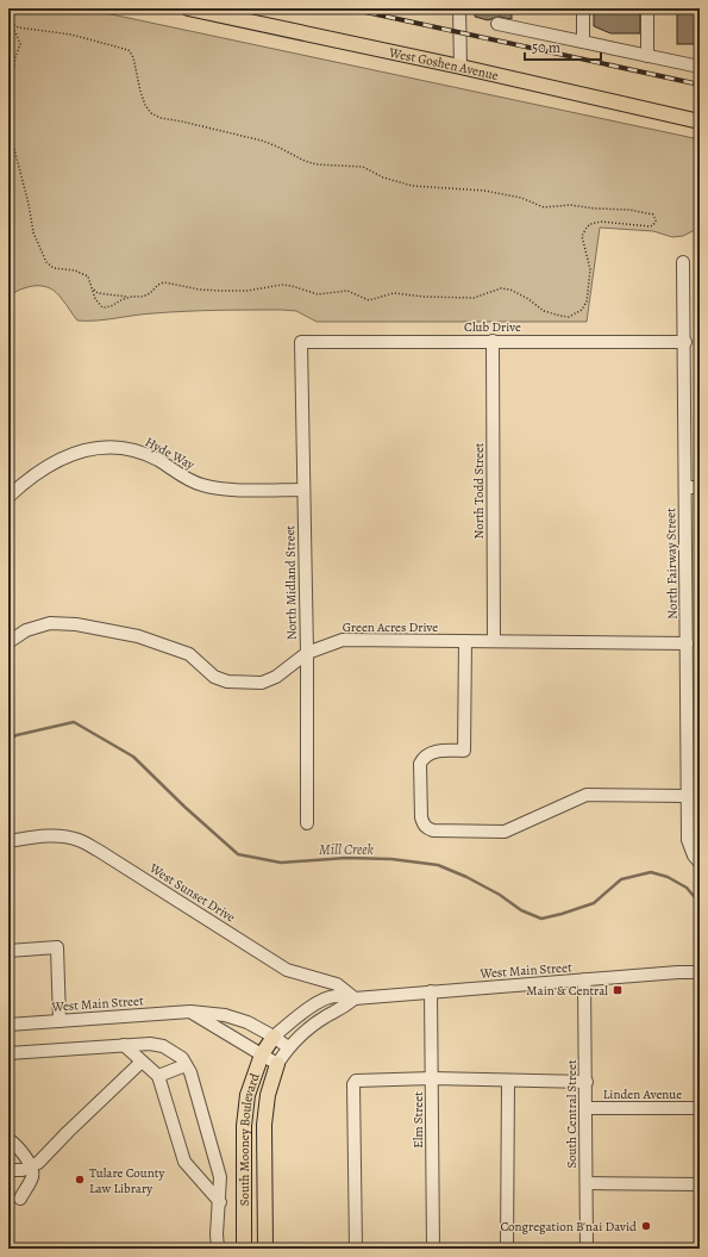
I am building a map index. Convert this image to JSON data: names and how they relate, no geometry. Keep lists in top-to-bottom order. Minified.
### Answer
{"streets":{"main road":["West Goshen Avenue","South Mooney Boulevard"],"street":["Club Drive","Hyde Way","North Todd Street","North Fairway Street","North Midland Street","Green Acres Drive","West Sunset Drive","West Main Street","Linden Avenue","South Central Street","Elm Street"]},"crossings":[["Club Drive","North Todd Street"],["Club Drive","North Fairway Street"],["Club Drive","North Midland Street"],["Hyde Way","North Midland Street"],["North Todd Street","Green Acres Drive"],["North Fairway Street","Green Acres Drive"],["North Midland Street","Green Acres Drive"],["West Sunset Drive","West Main Street"],["West Main Street","South Central Street"],["West Main Street","Elm Street"],["West Main Street","South Mooney Boulevard"],["Linden Avenue","South Central Street"]],"water":["Mill Creek"],"places":{"transit":["Main & Central"],"other":["Tulare County Law Library","Congregation B'nai David"]},"scale_bar":"50 m"}
